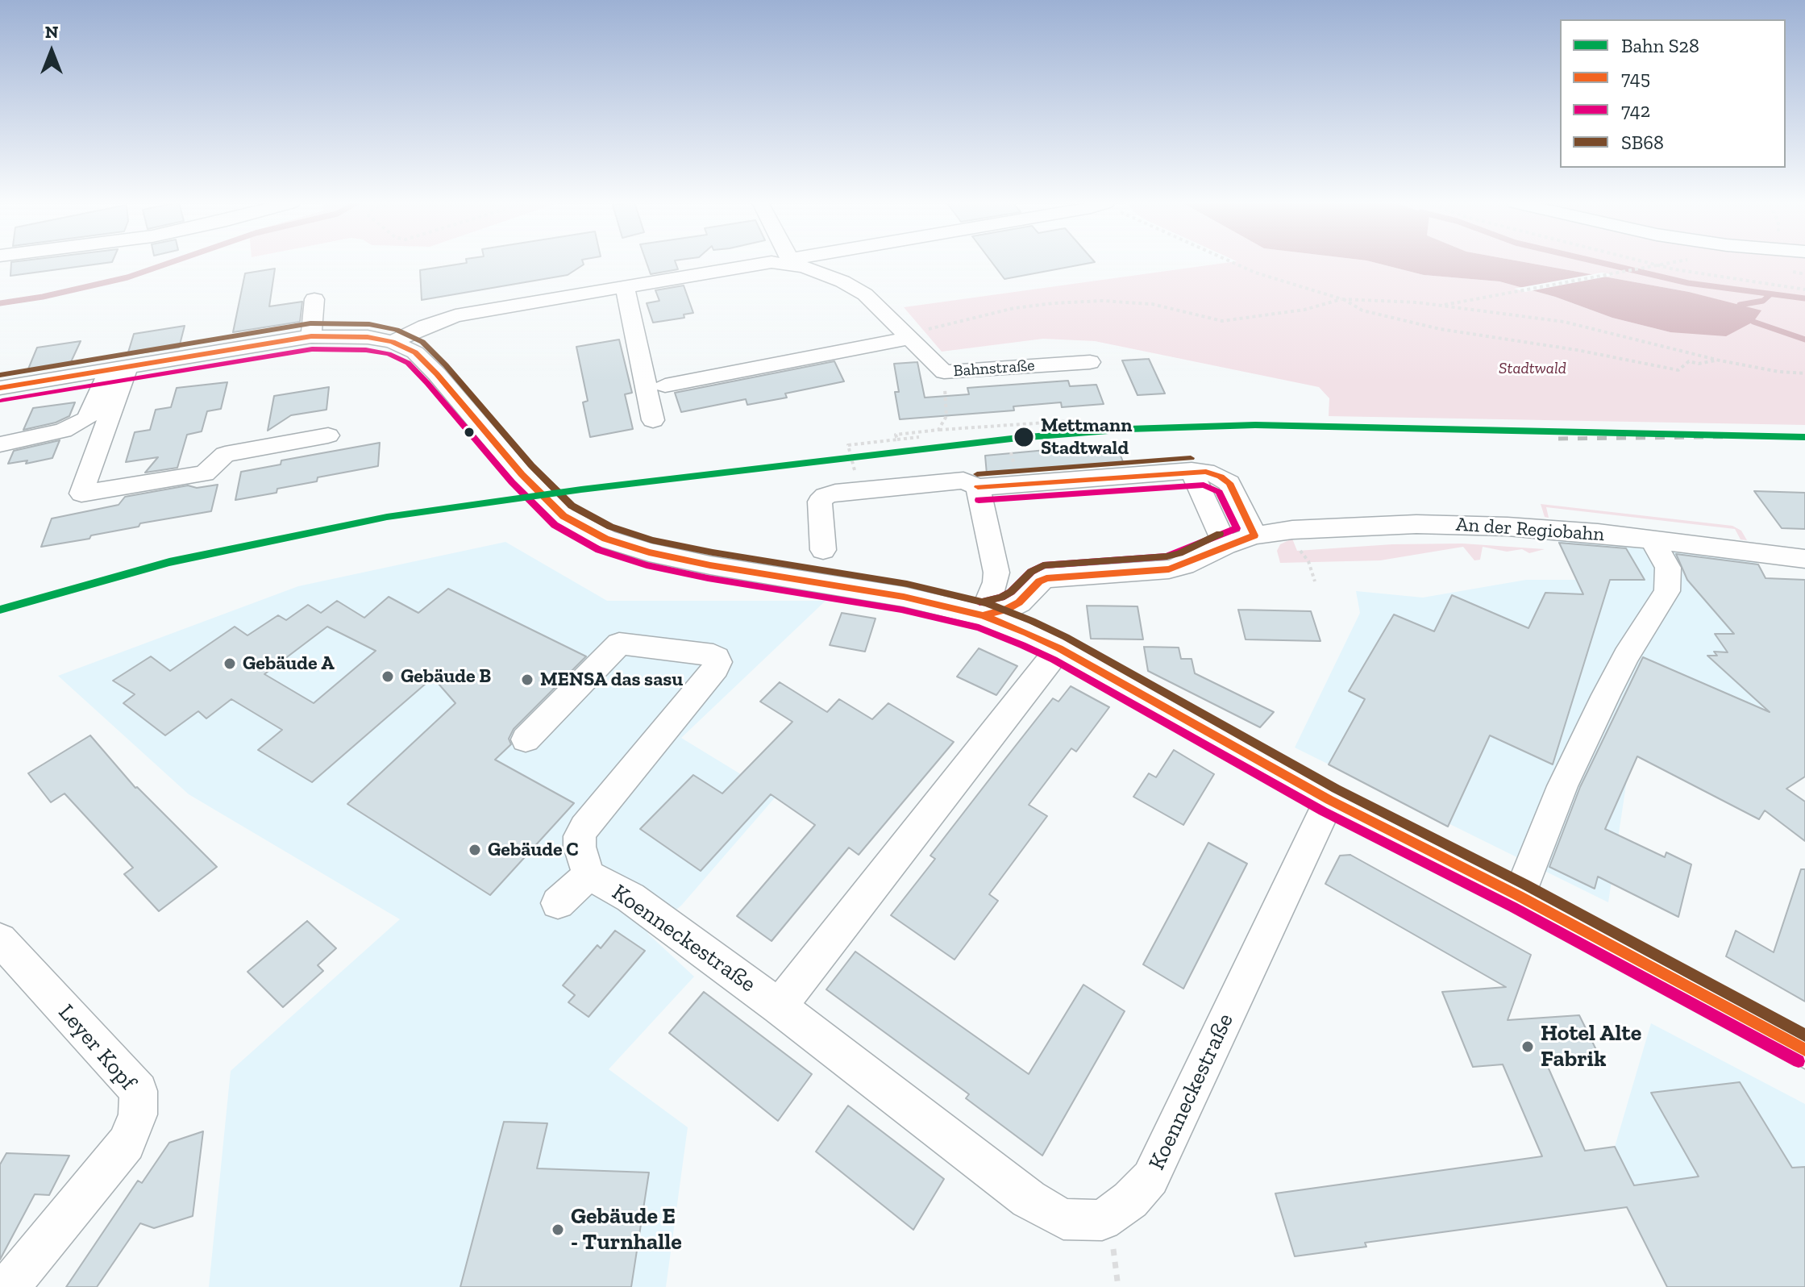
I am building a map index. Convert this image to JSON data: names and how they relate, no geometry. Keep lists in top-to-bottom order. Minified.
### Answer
{"streets":{"street":["Bahnstraße","An der Regiobahn","Koenneckestraße","Leyer Kopf"]},"parks":["Stadtwald"],"places":["Mettmann Stadtwald","Gebäude A","Gebäude B","MENSA das sasu","Gebäude C","Hotel Alte Fabrik","Gebäude E - Turnhalle"],"lines":["transit line SB68","transit line 745","transit line 742","rail line S28"],"legend":["Bahn S28","745","742","SB68"],"north":"top"}
